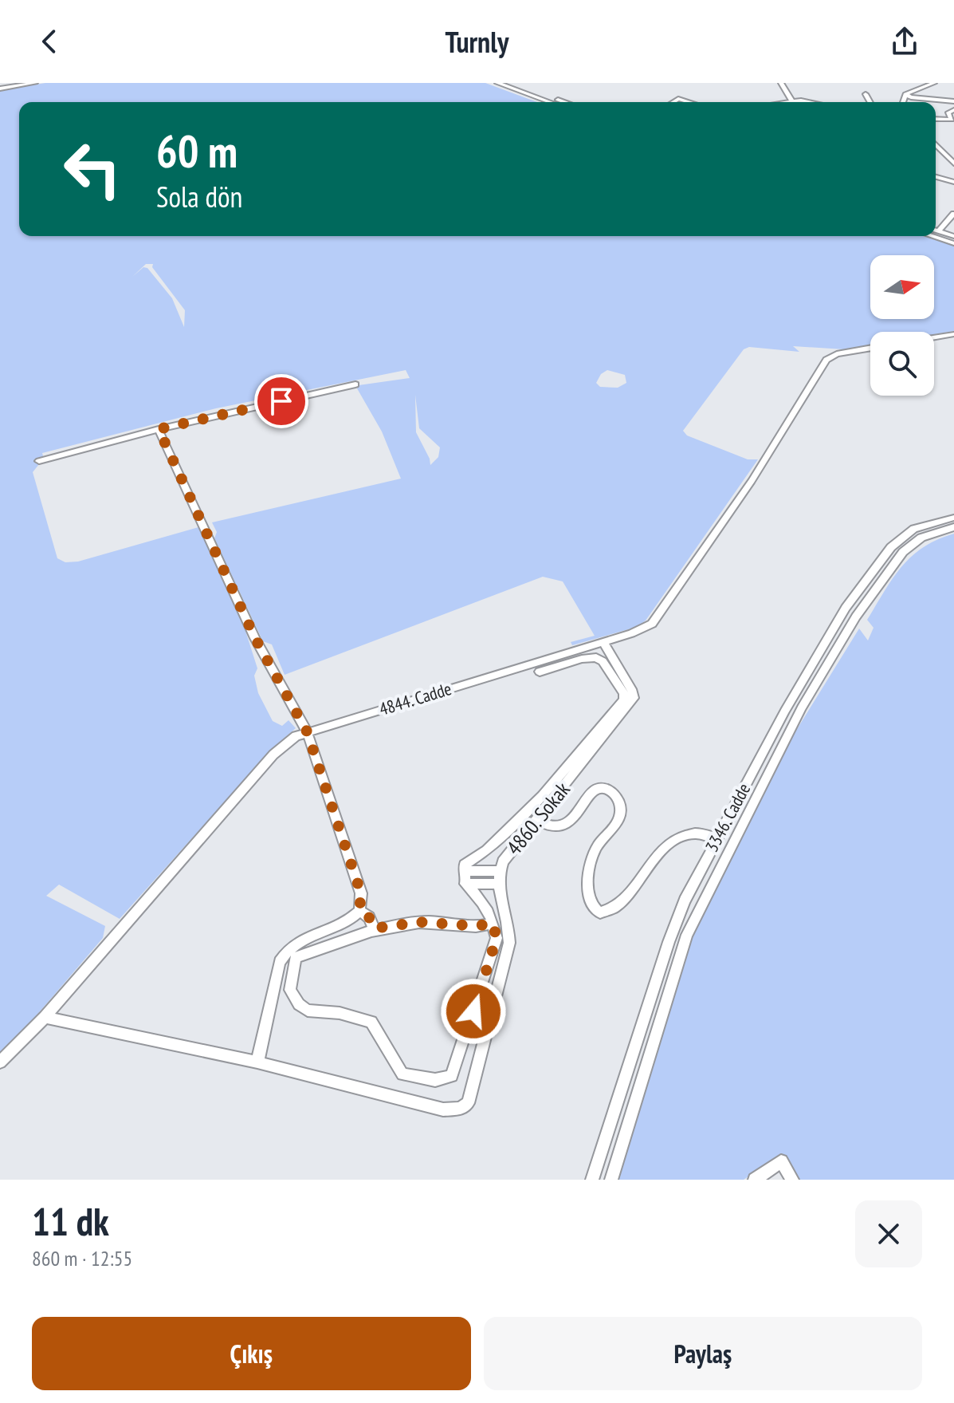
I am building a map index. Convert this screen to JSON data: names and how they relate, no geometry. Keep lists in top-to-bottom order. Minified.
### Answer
{"streets":{"street":["4844. Cadde","3346. Cadde","4860. Sokak"]},"crossings":[["4844. Cadde","4860. Sokak"]],"north":"right","page":{"header":"Turnly","turn":["60 m","Sola dön"],"heading":["11 dk","860 m · 12:55"],"buttons":["Çıkış","Paylaş"]}}
